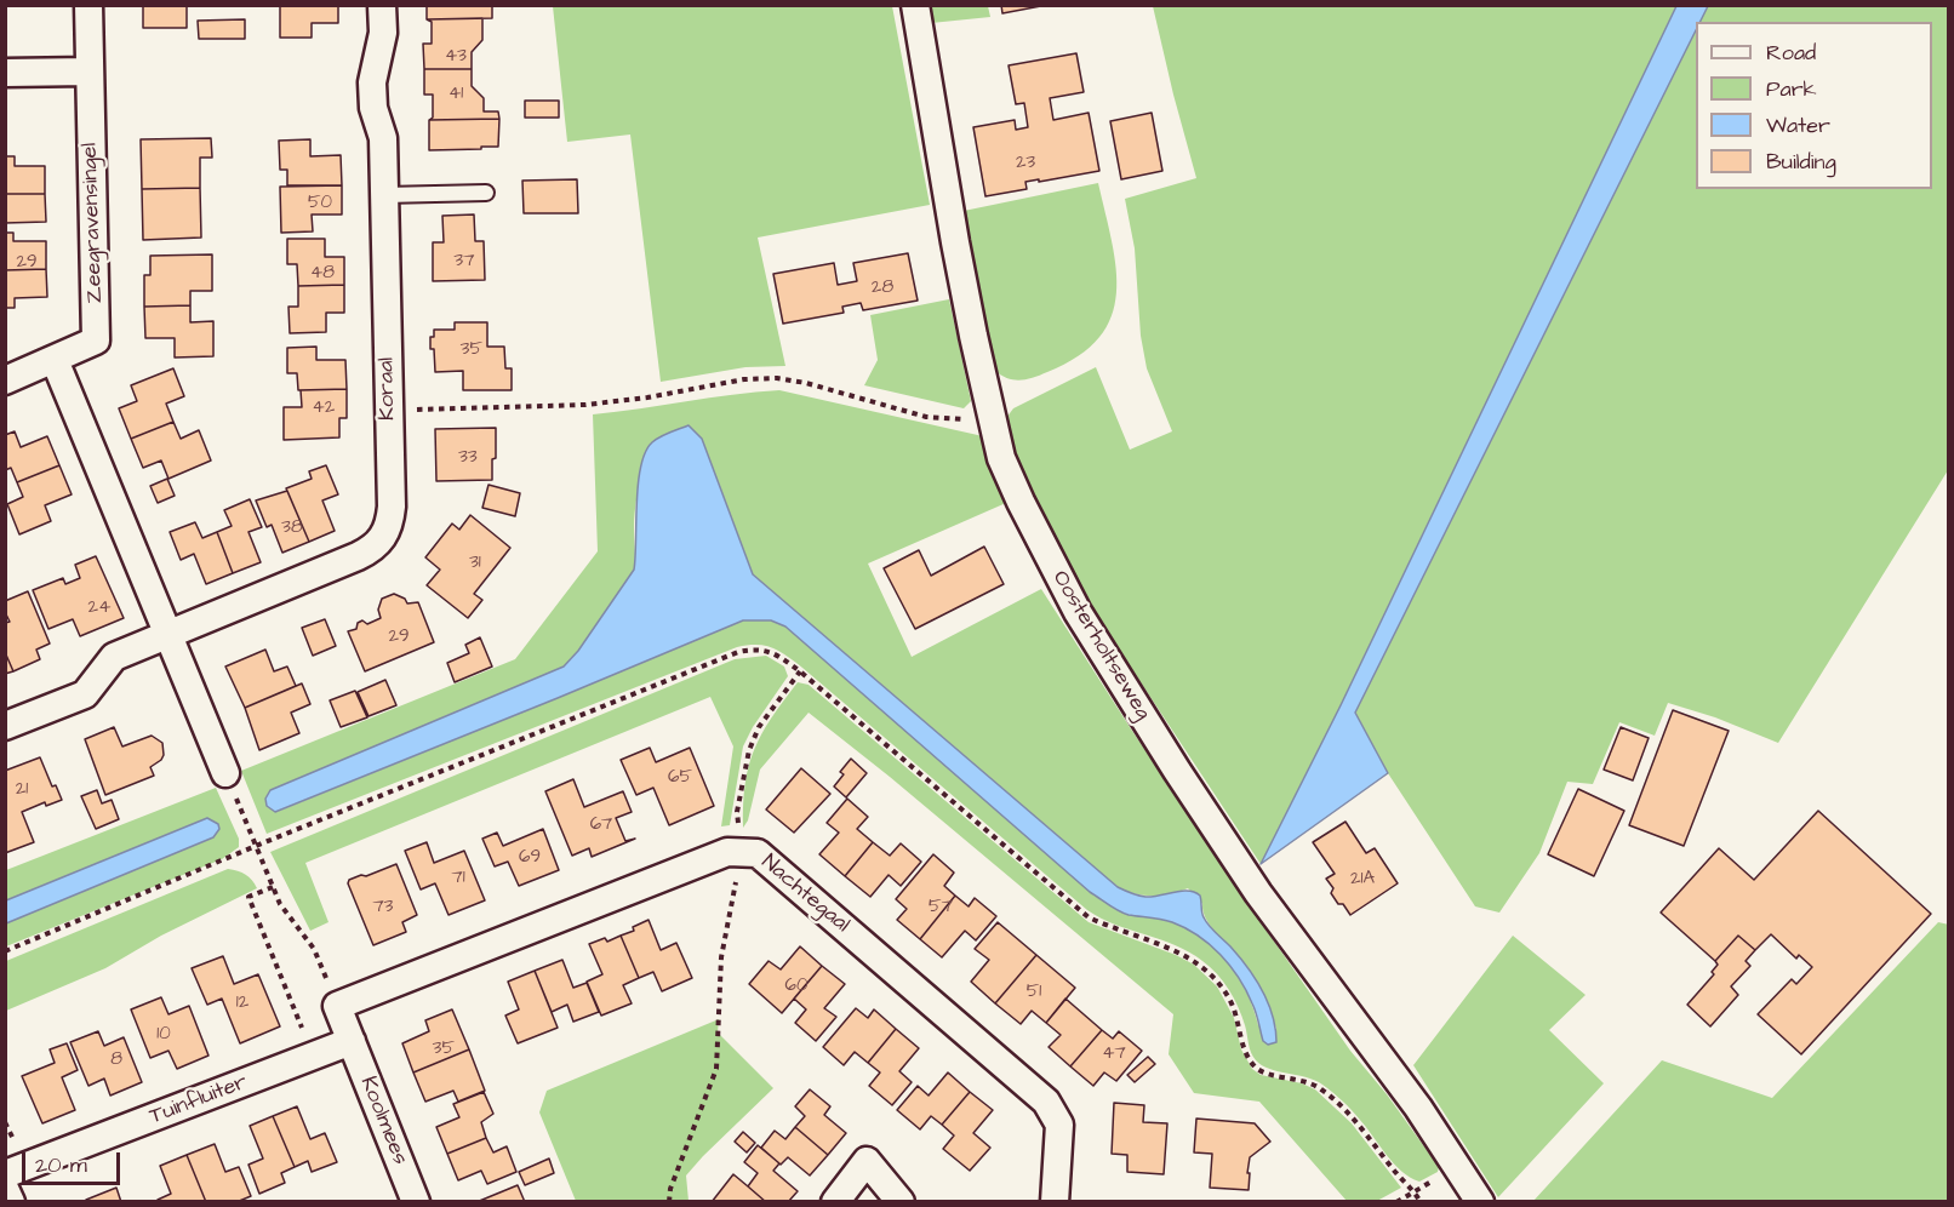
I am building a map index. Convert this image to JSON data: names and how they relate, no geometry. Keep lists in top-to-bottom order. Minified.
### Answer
{"streets":{"street":["Zeegravensingel","Koraal","Oosterholtseweg","Nachtegaal","Tuinfluiter","Koolmees"]},"crossings":[["Tuinfluiter","Koolmees"]],"house_numbers":["43","41","23","50","37","29","48","28","35","42","33","38","31","24","29","65","21","67","69","71","21A","73","57","60","51","12","10","35","47","8"],"legend":["Road","Park","Water","Building"],"scale_bar":"20 m"}
